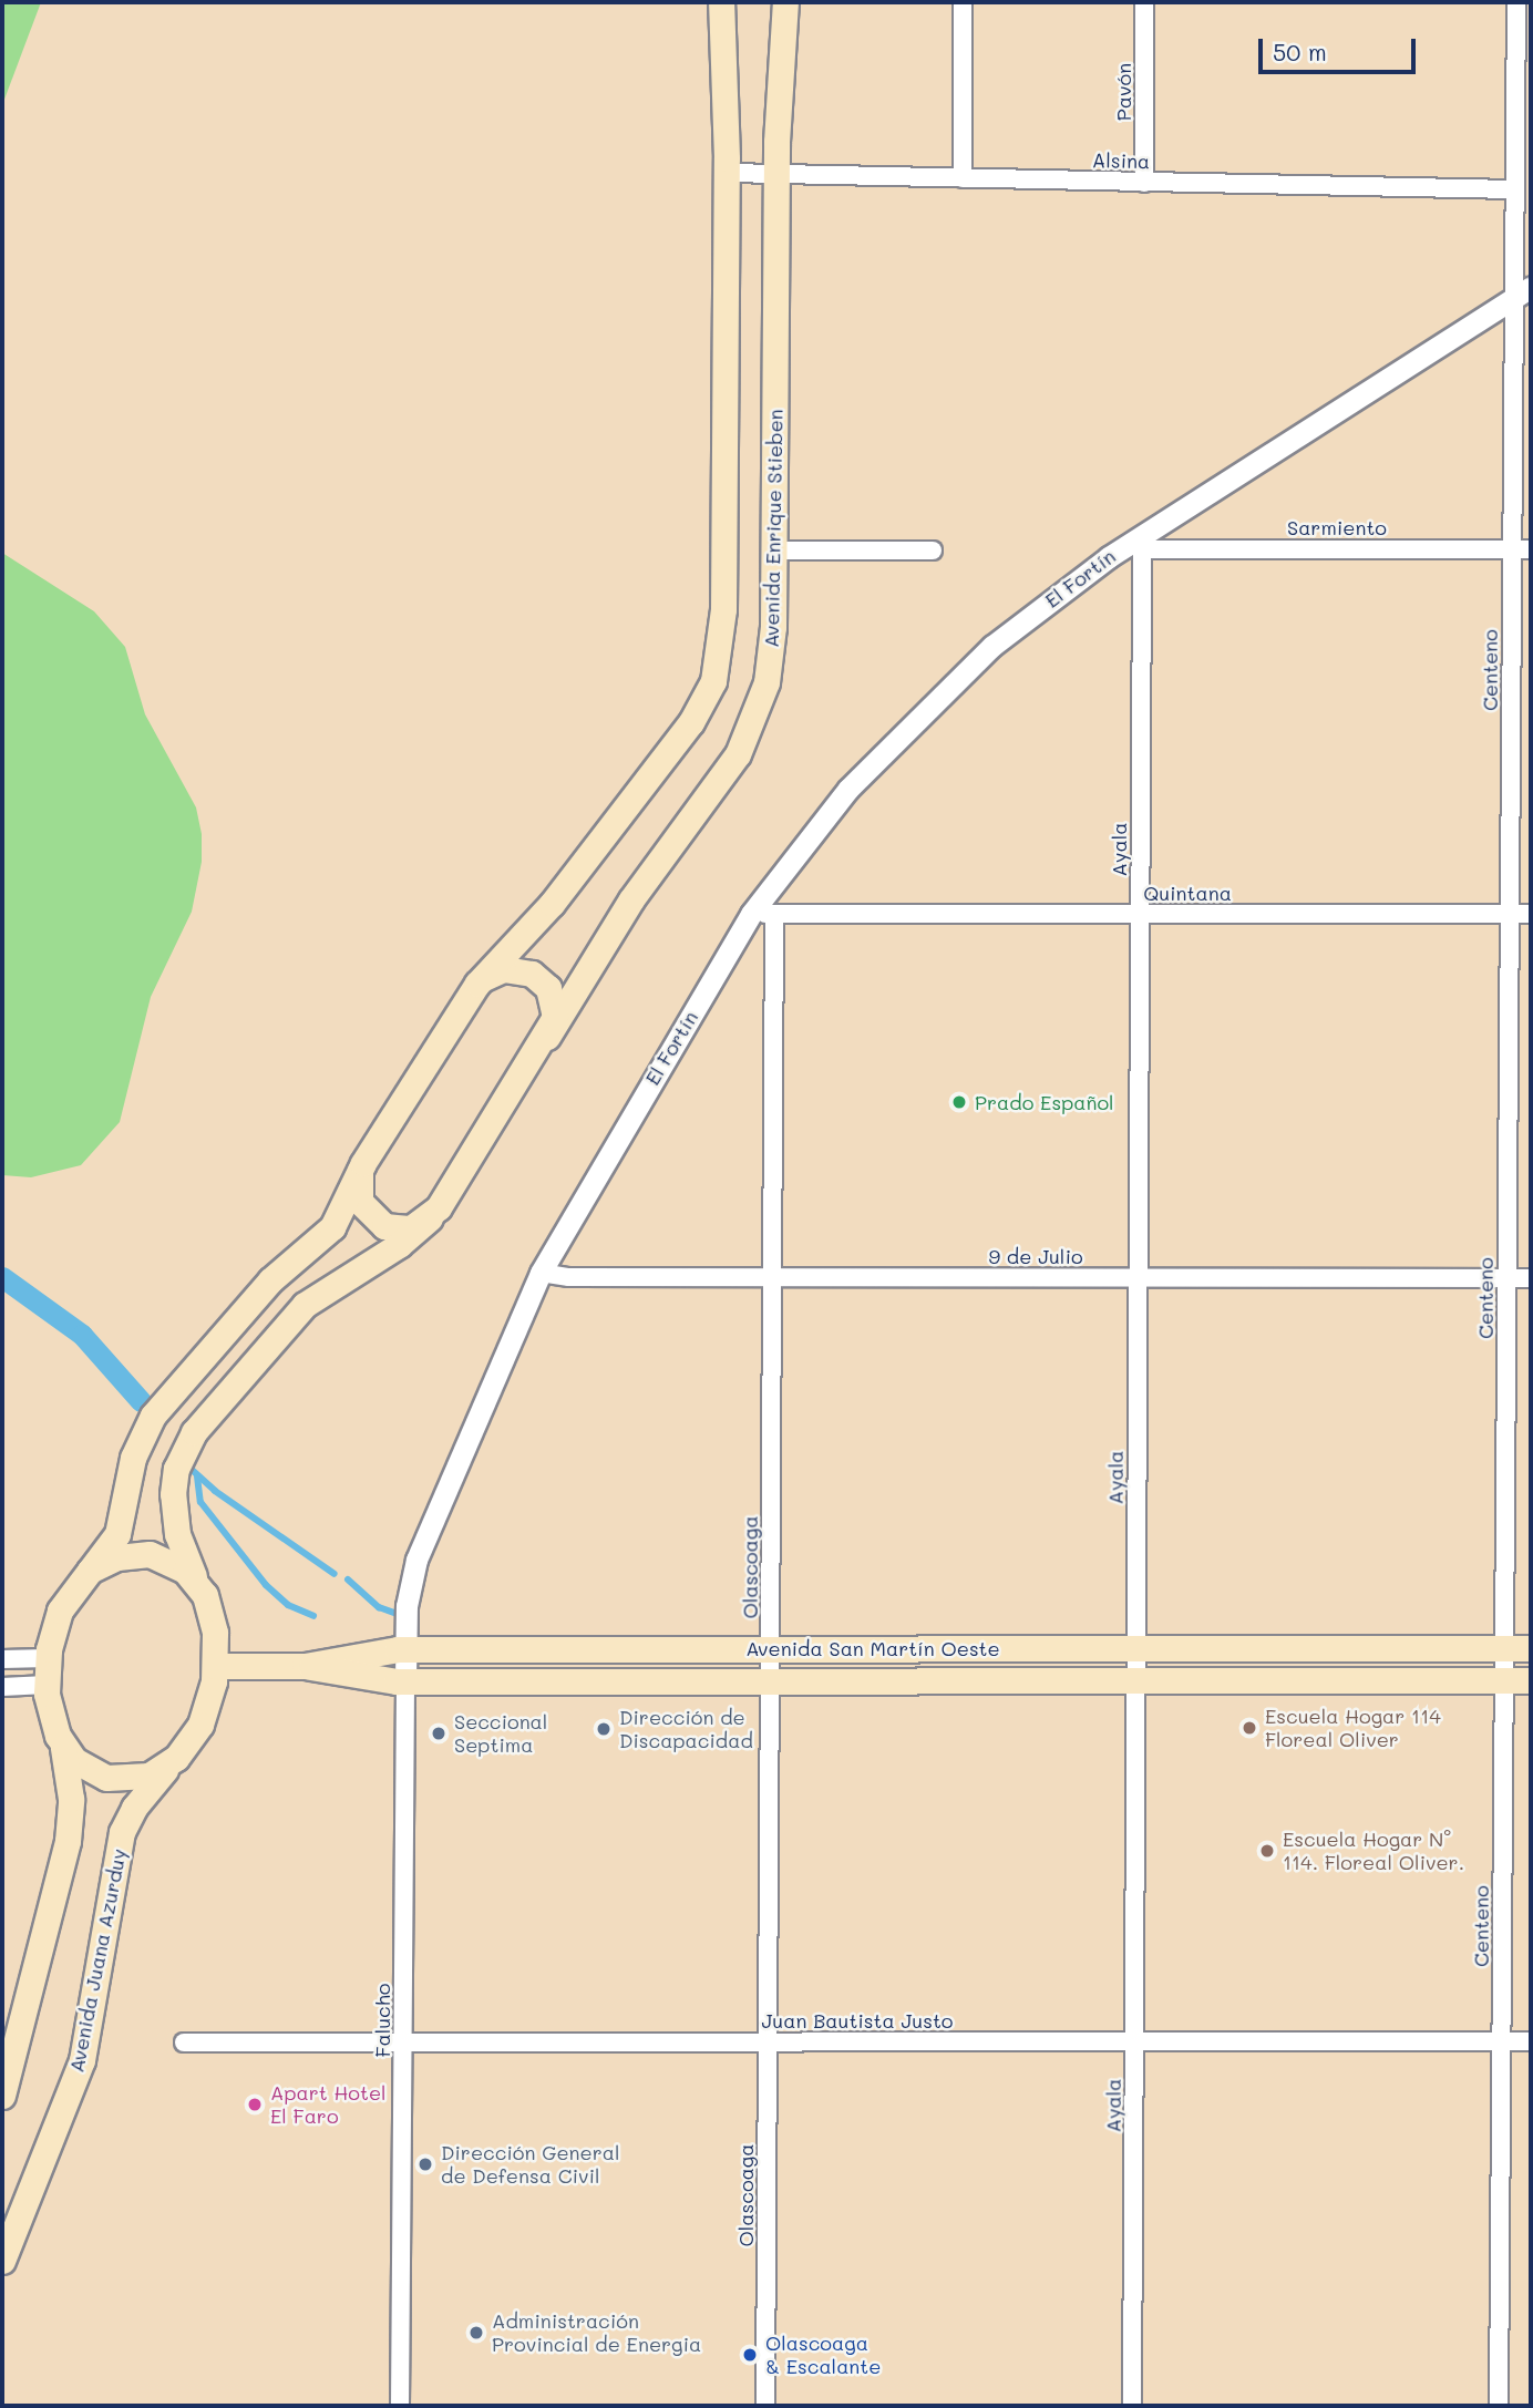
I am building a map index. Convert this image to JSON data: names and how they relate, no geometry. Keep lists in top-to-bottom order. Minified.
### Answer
{"streets":{"main road":["Avenida Enrique Stieben","Avenida San Martín Oeste","Avenida Juana Azurduy"],"street":["Pavón","Alsina","Sarmiento","El Fortín","Centeno","Ayala","Quintana","9 de Julio","Olascoaga","Falucho","Juan Bautista Justo"]},"crossings":[["Pavón","Alsina"],["Alsina","Avenida Enrique Stieben"],["Alsina","Centeno"],["Sarmiento","El Fortín"],["Sarmiento","Centeno"],["Sarmiento","Ayala"],["Avenida Enrique Stieben","Avenida San Martín Oeste"],["Avenida Enrique Stieben","Avenida Juana Azurduy"],["El Fortín","Centeno"],["El Fortín","Ayala"],["El Fortín","Quintana"],["El Fortín","9 de Julio"],["El Fortín","Avenida San Martín Oeste"],["El Fortín","Falucho"],["Centeno","Quintana"],["Centeno","9 de Julio"],["Centeno","Avenida San Martín Oeste"],["Centeno","Juan Bautista Justo"],["Ayala","Quintana"],["Ayala","9 de Julio"],["Ayala","Avenida San Martín Oeste"],["Ayala","Juan Bautista Justo"],["Quintana","Olascoaga"],["9 de Julio","Olascoaga"],["Olascoaga","Avenida San Martín Oeste"],["Olascoaga","Juan Bautista Justo"],["Avenida San Martín Oeste","Avenida Juana Azurduy"],["Avenida San Martín Oeste","Falucho"],["Falucho","Juan Bautista Justo"]],"places":["Prado Español","Escuela Hogar 114 Floreal Oliver","Dirección de Discapacidad","Seccional Septima","Escuela Hogar N° 114. Floreal Oliver.","Apart Hotel El Faro","Dirección General de Defensa Civil","Administración Provincial de Energia","Olascoaga & Escalante"],"scale_bar":"50 m"}
